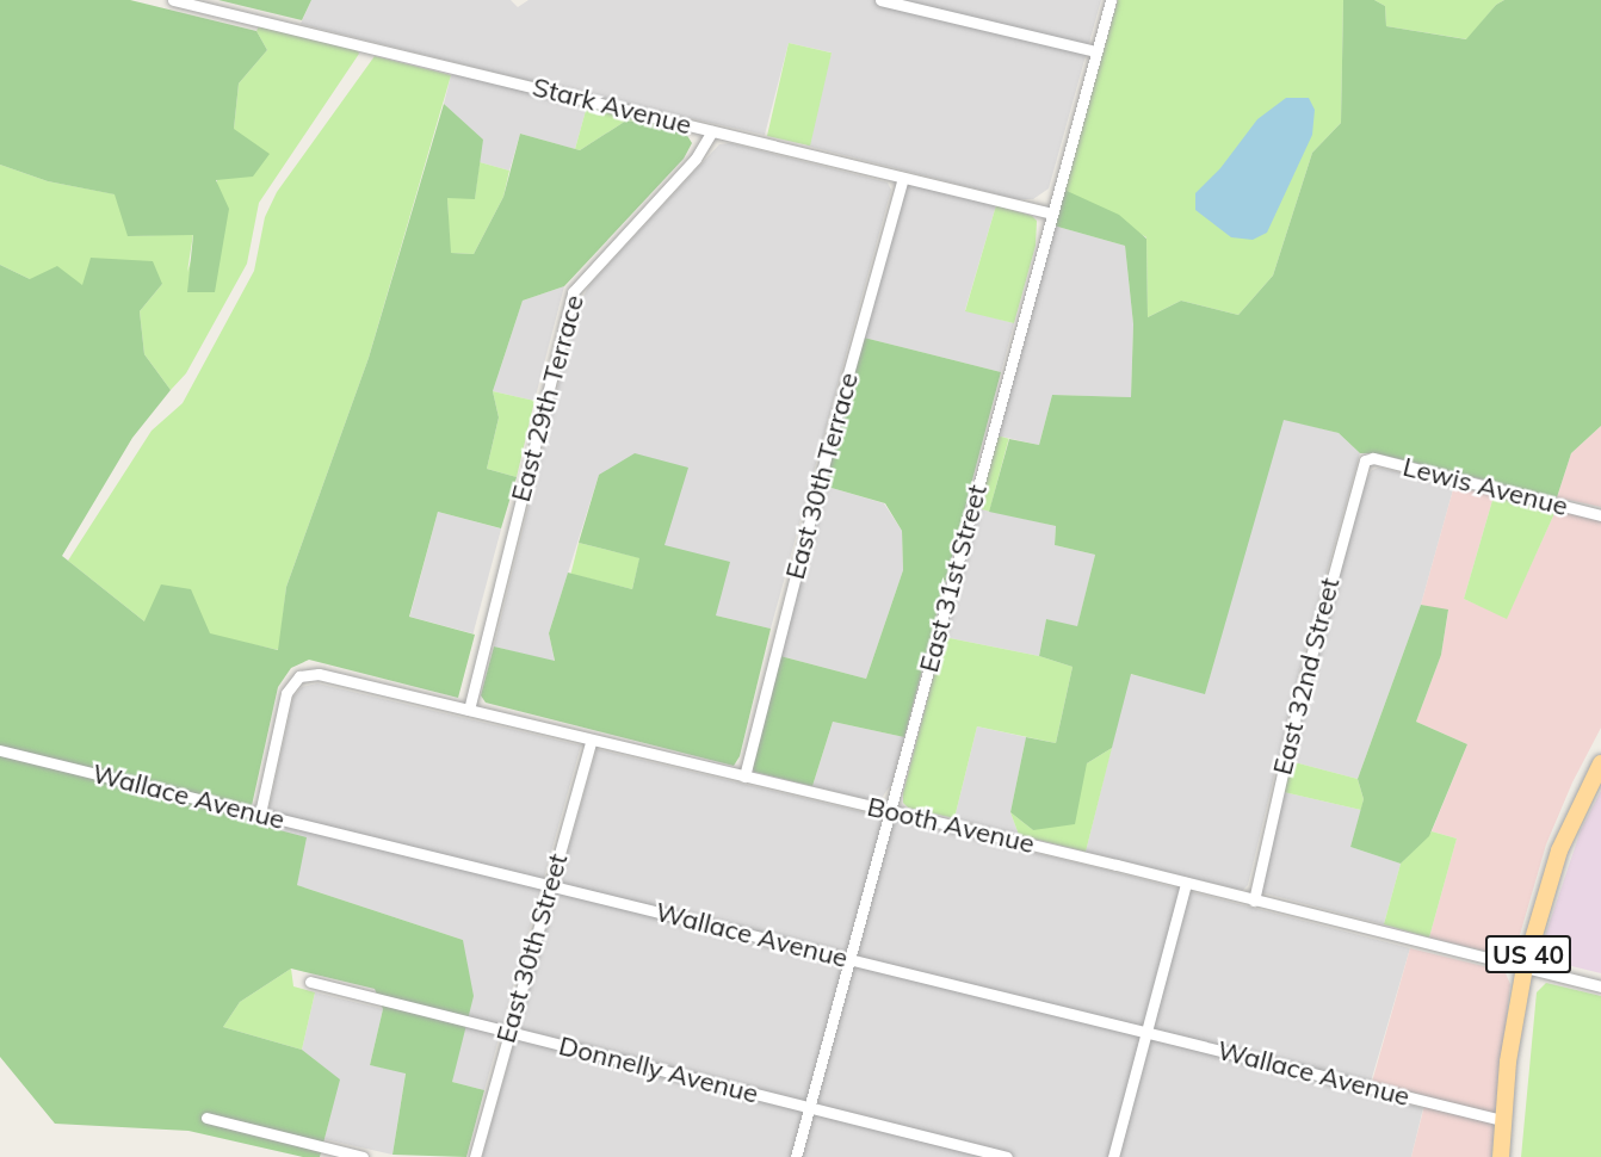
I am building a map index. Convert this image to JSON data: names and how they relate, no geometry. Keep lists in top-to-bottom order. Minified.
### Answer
{"streets":{"main road":["US 40"],"street":["Stark Avenue","East 29th Terrace","East 30th Terrace","Lewis Avenue","East 31st Street","East 32nd Street","Wallace Avenue","Booth Avenue","East 30th Street","Donnelly Avenue"]},"crossings":[["Stark Avenue","East 29th Terrace"],["Stark Avenue","East 30th Terrace"],["Stark Avenue","East 31st Street"],["East 29th Terrace","Booth Avenue"],["East 30th Terrace","Booth Avenue"],["Lewis Avenue","East 32nd Street"],["East 31st Street","Wallace Avenue"],["East 31st Street","Booth Avenue"],["East 31st Street","Donnelly Avenue"],["East 32nd Street","Booth Avenue"],["Wallace Avenue","Booth Avenue"],["Wallace Avenue","East 30th Street"],["Wallace Avenue","US 40"],["Booth Avenue","East 30th Street"],["Booth Avenue","US 40"],["East 30th Street","Donnelly Avenue"]]}
